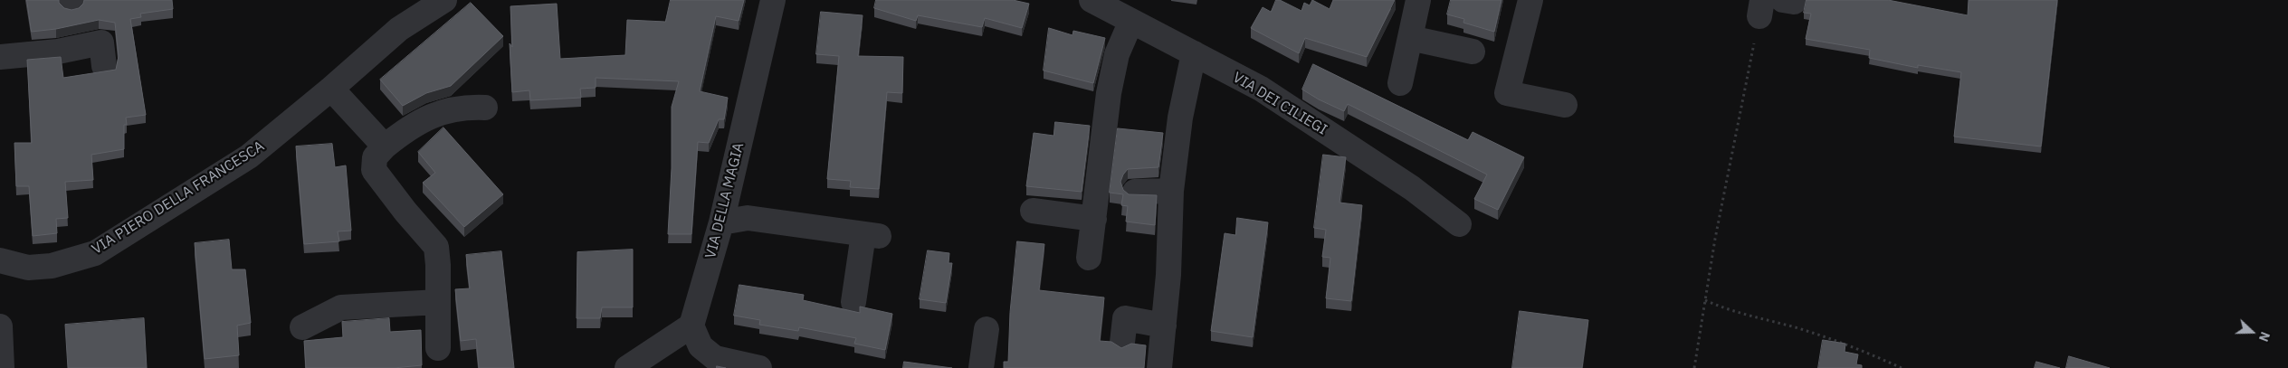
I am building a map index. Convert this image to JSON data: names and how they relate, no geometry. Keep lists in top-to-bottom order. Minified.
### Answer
{"streets":{"street":["VIA DEI CILIEGI","VIA PIERO DELLA FRANCESCA","VIA DELLA MAGIA"]},"north":"right"}
